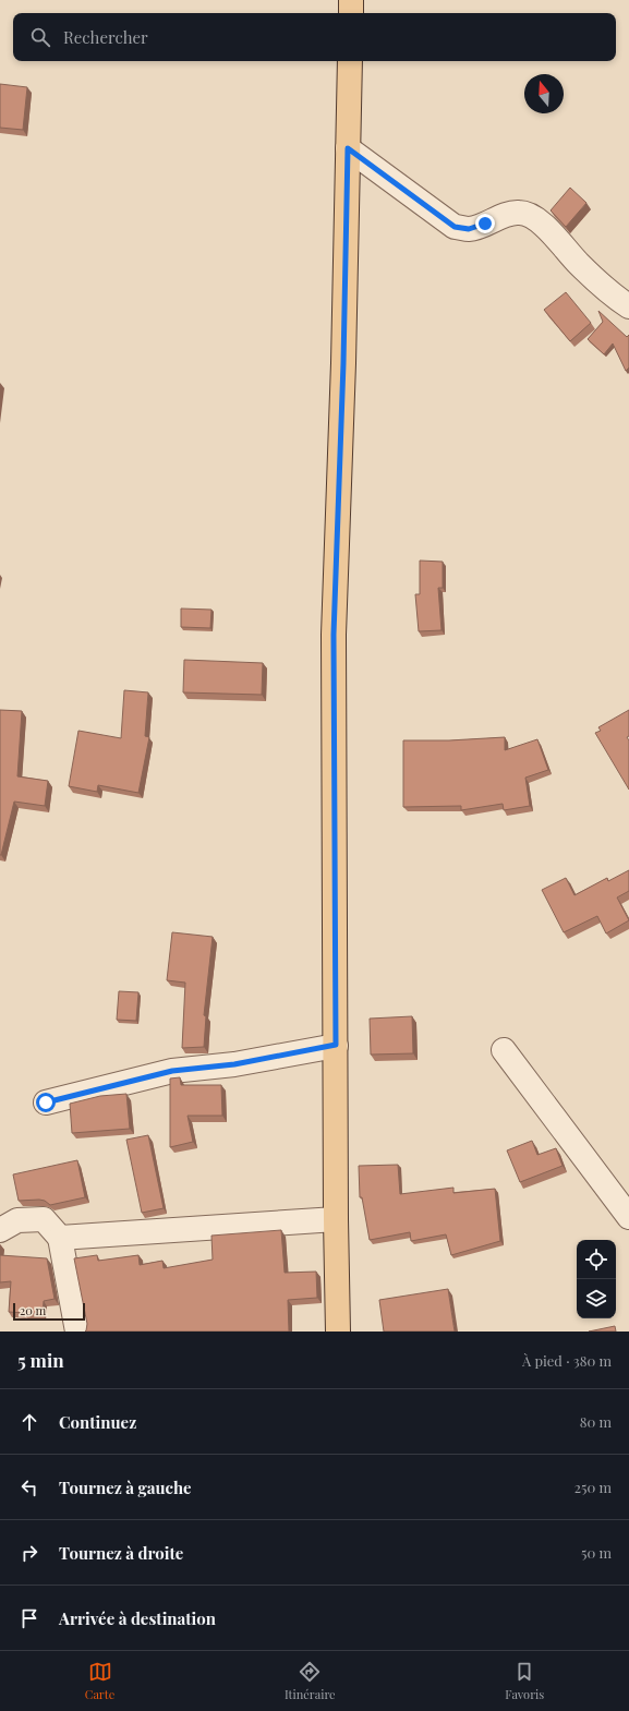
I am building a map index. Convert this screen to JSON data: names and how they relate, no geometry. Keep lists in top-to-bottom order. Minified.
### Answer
{"scale_bar":"20 m","north":"top","page":{"search":"Rechercher","scale":"20 m","heading":["5 min","À pied · 380 m"],"list":[["Continuez","80 m"],["Tournez à gauche","250 m"],["Tournez à droite","50 m"],"Arrivée à destination"],"nav":["Carte","Itinéraire","Favoris"]}}
